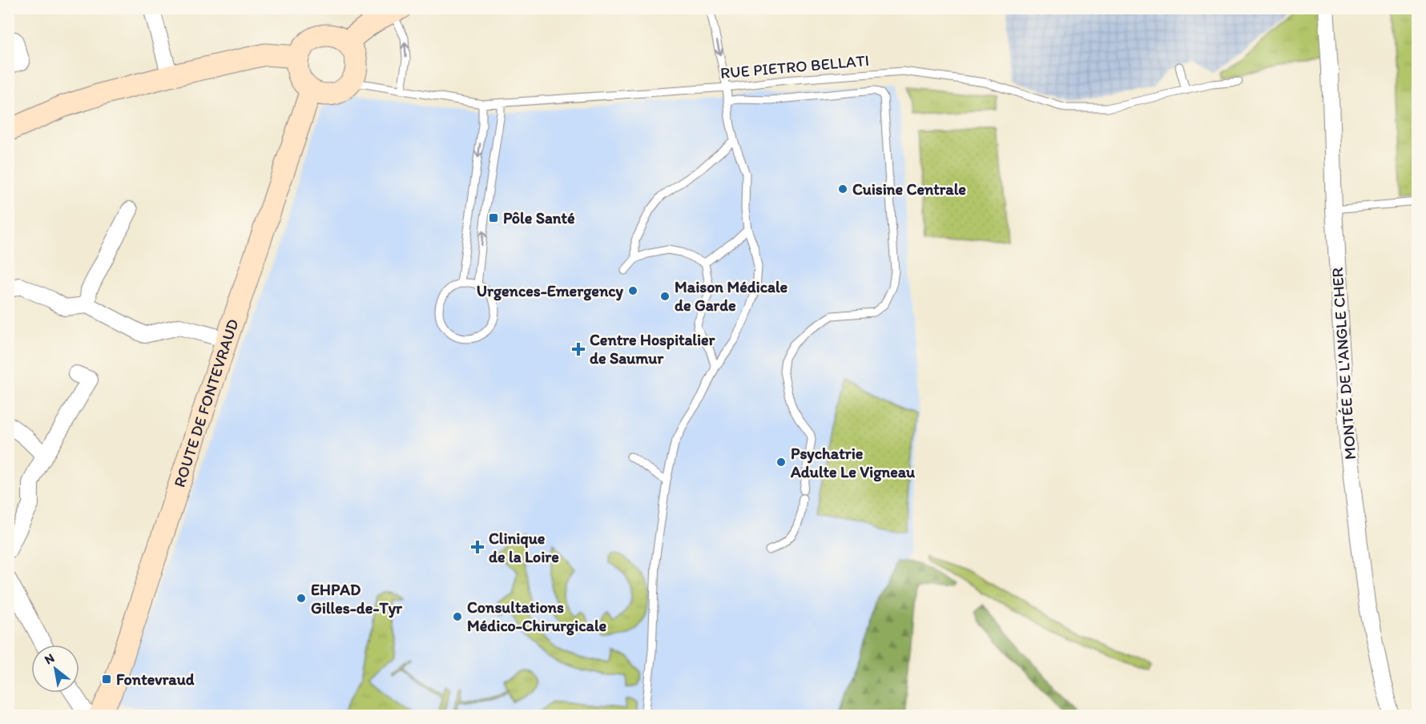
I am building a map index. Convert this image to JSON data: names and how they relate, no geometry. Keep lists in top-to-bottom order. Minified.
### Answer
{"streets":{"street":["MONTÉE DE L'ANGLE CHER","ROUTE DE FONTEVRAUD"],"lane":["RUE PIETRO BELLATI"]},"crossings":[["RUE PIETRO BELLATI","ROUTE DE FONTEVRAUD"]],"places":{"other":["Cuisine Centrale","Urgences-Emergency","Maison Médicale de Garde","Psychatrie Adulte Le Vigneau","EHPAD Gilles-de-Tyr","Consultations Médico-Chirurgicale"],"transit":["Pôle Santé","Fontevraud"],"health":["Centre Hospitalier de Saumur","Clinique de la Loire"]},"north":"top left"}
